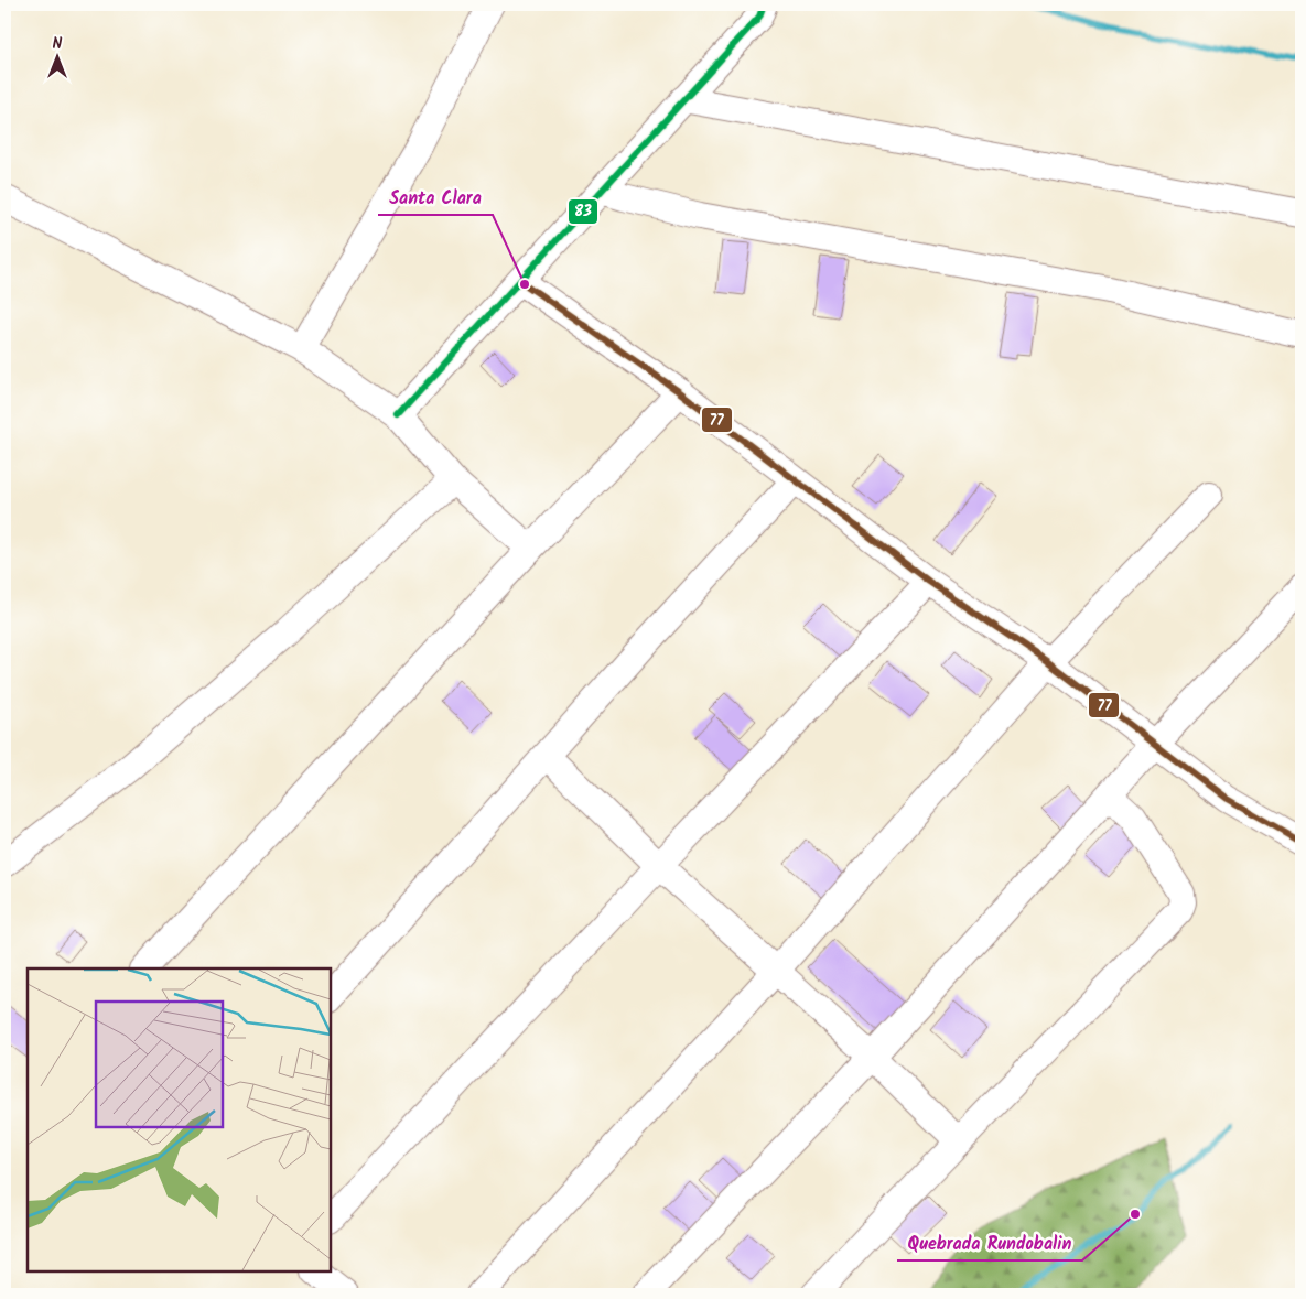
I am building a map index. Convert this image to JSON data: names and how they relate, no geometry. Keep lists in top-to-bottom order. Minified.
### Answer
{"places":["Santa Clara","Quebrada Rundobalin"],"lines":["transit line 83","transit line 77"],"north":"top"}
